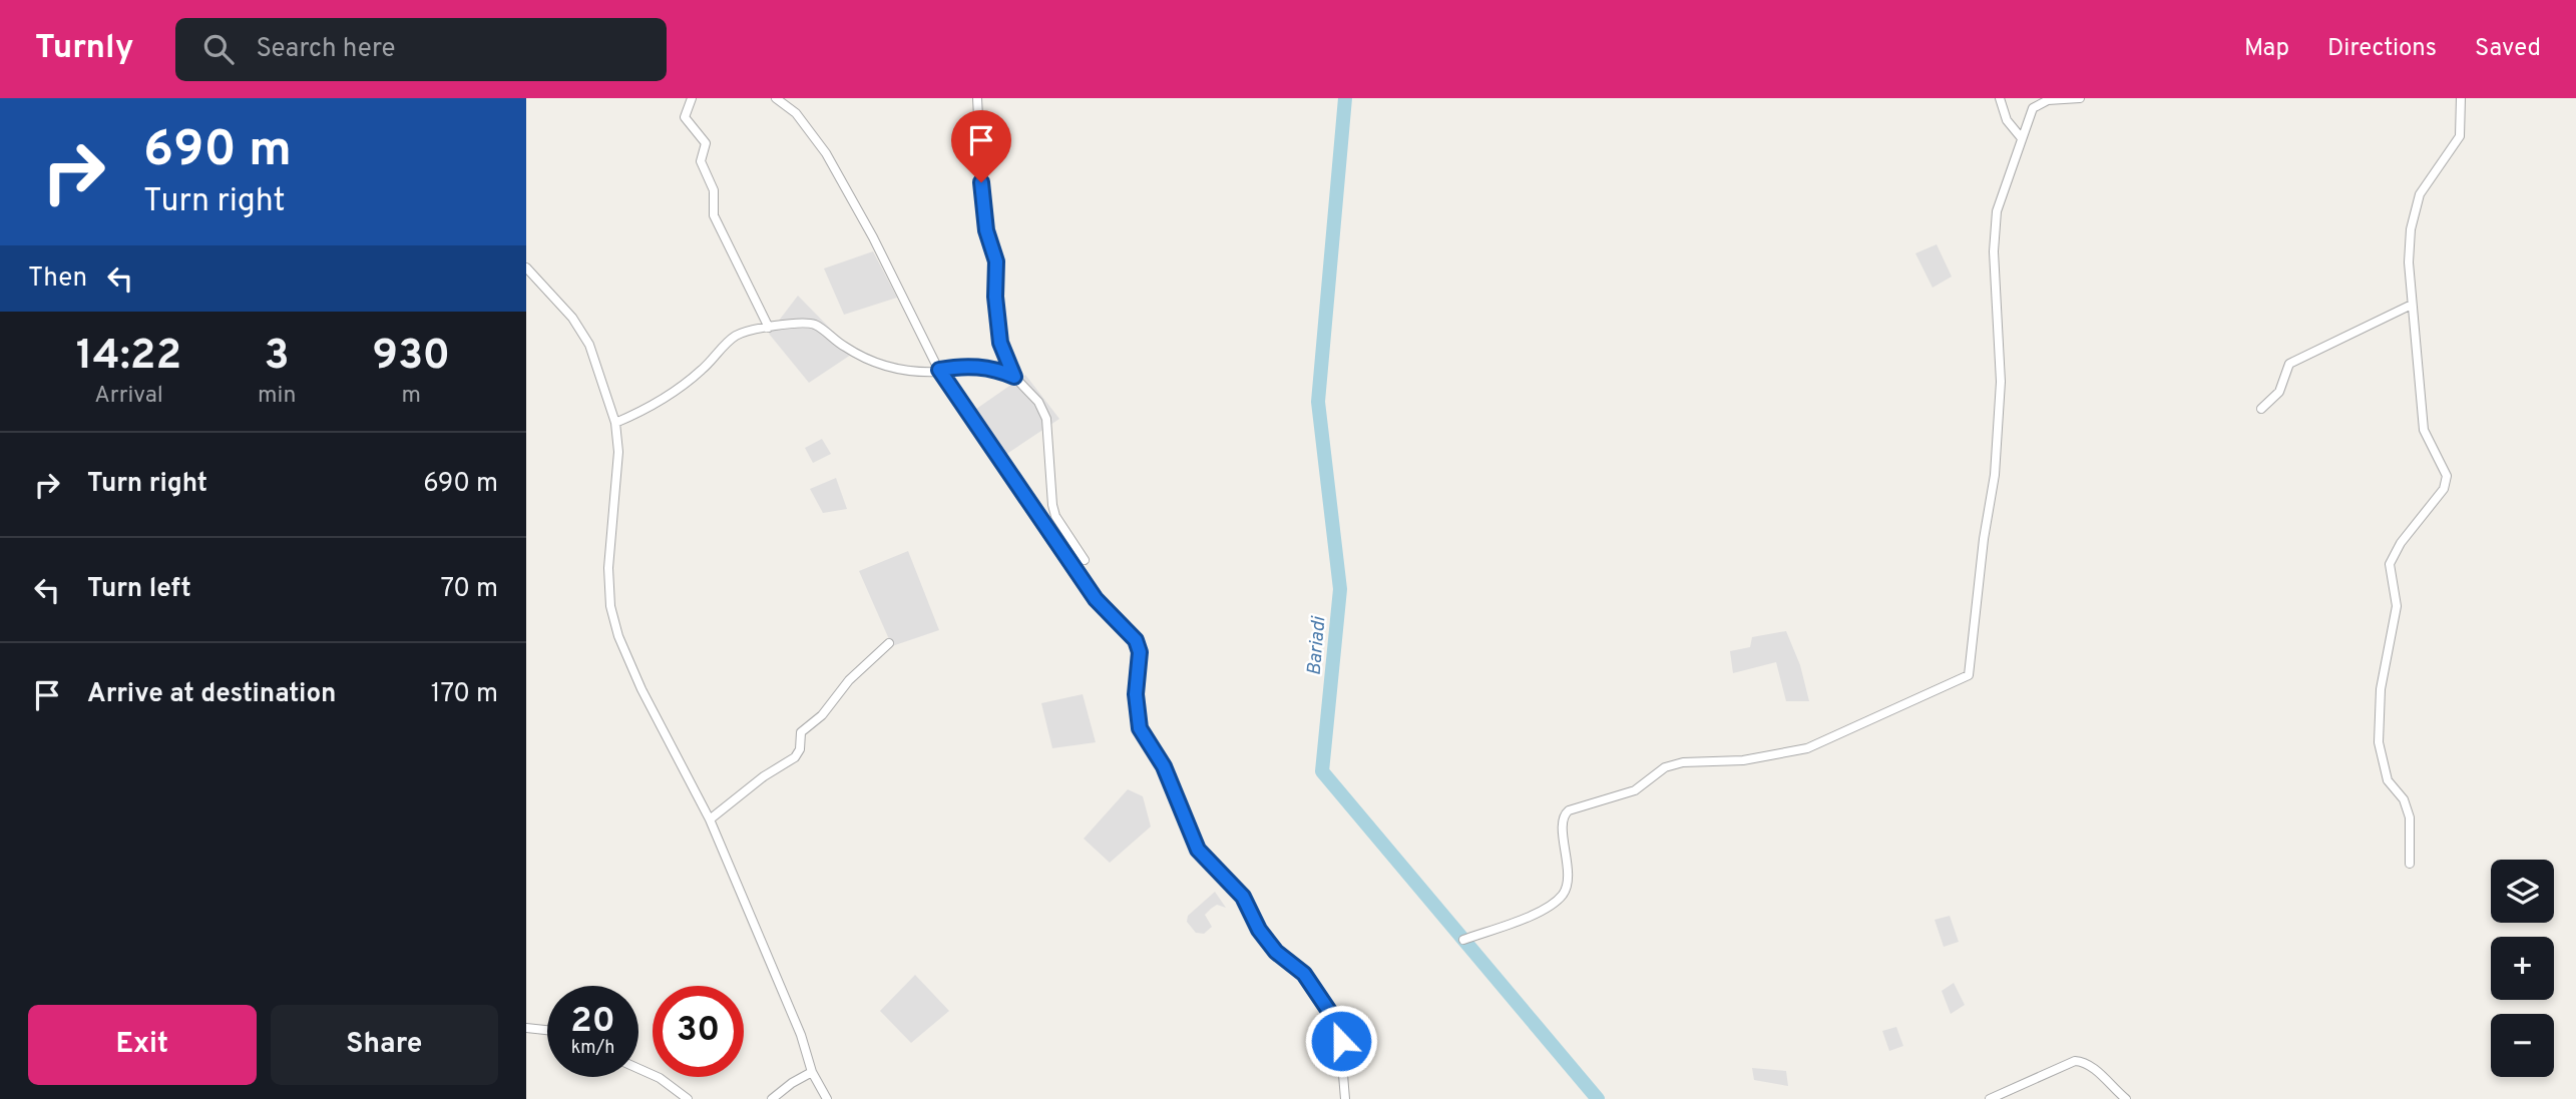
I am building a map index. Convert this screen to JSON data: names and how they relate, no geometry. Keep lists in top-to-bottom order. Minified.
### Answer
{"water":["Bariadi"],"page":{"header":"Turnly","search":"Search here","nav":["Map","Directions","Saved"],"turn":["690 m","Turn right"],"then":"Then","eta":["14:22","Arrival","3","min","930","m"],"list":[{"name":"Turn right","value":"690 m"},{"name":"Turn left","value":"70 m"},{"name":"Arrive at destination","value":"170 m"}],"map_buttons":["+","−"],"speed":"20 km/h","limit":"30","buttons":["Exit","Share"]}}
